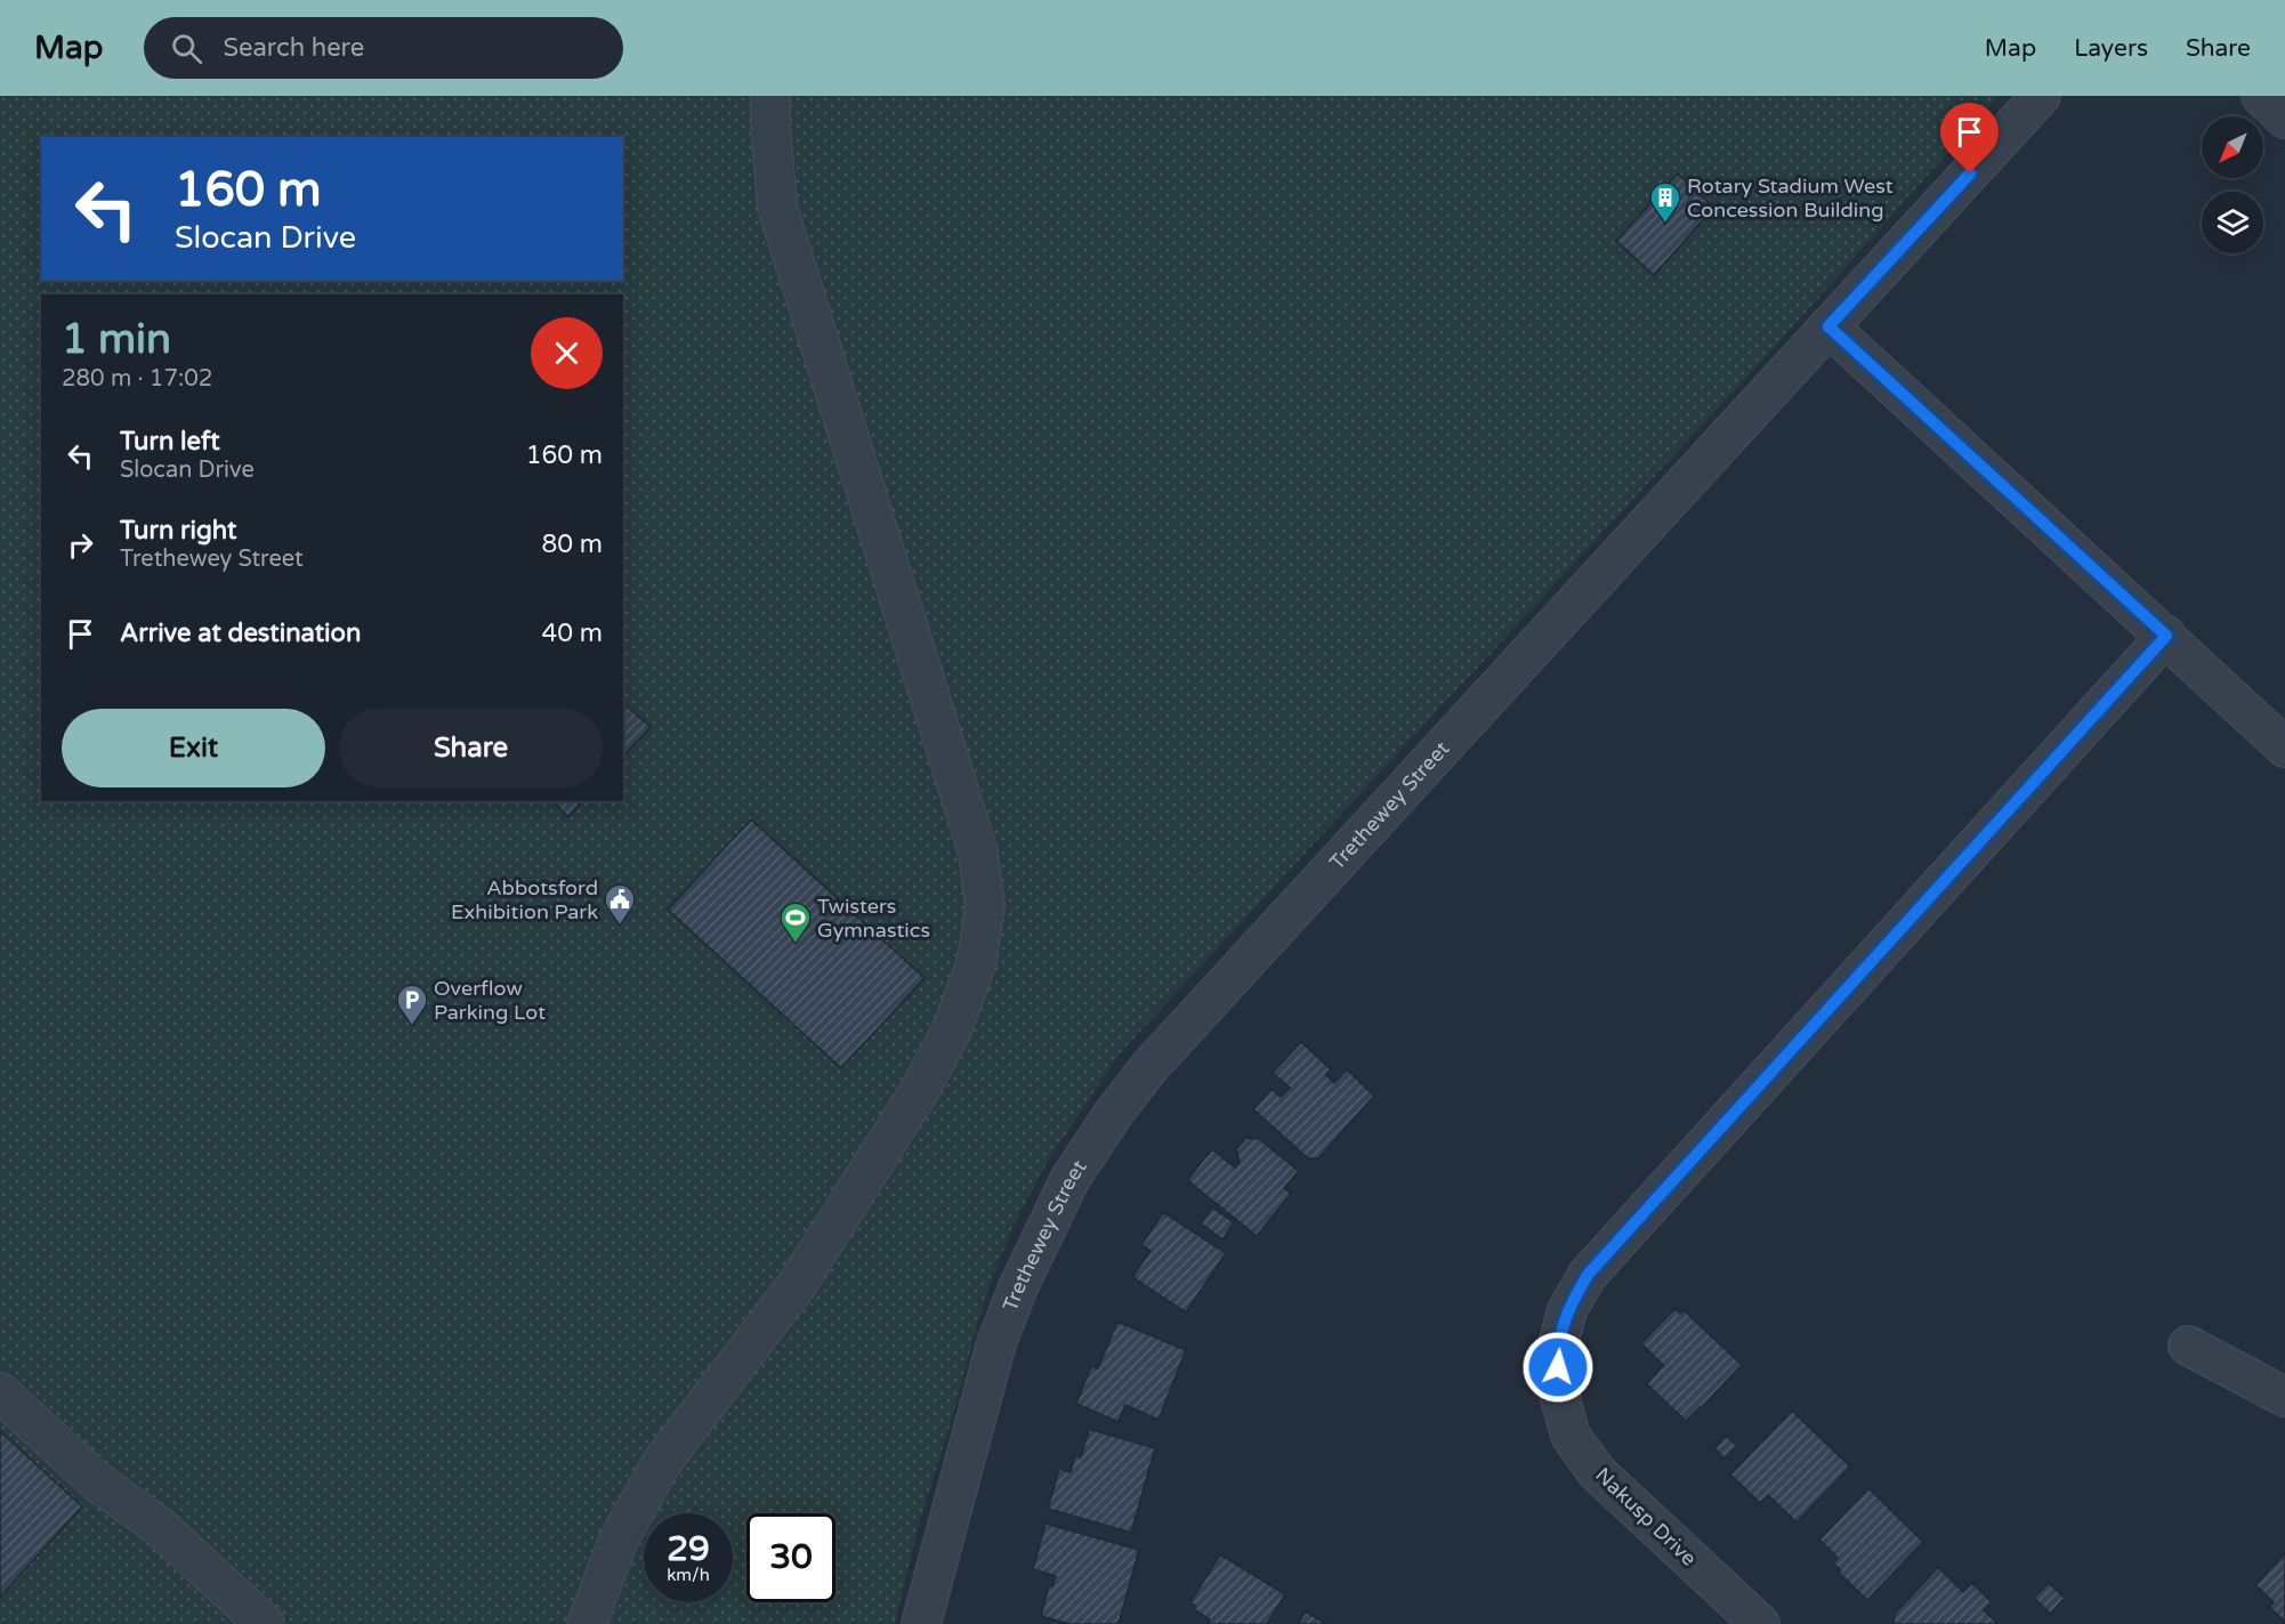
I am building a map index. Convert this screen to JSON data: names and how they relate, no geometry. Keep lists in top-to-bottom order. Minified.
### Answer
{"streets":{"street":["Trethewey Street","Nakusp Drive"]},"places":{"building":["Rotary Stadium West Concession Building"],"public building":["Abbotsford Exhibition Park"],"sports":["Twisters Gymnastics"],"parking":["Overflow Parking Lot"]},"north":"bottom left","page":{"header":"Map","search":"Search here","nav":["Map","Layers","Share"],"turn":["160 m","Slocan Drive"],"heading":["1 min","280 m · 17:02"],"list":[{"name":"Turn left","note":"Slocan Drive","value":"160 m"},{"name":"Turn right","note":"Trethewey Street","value":"80 m"},{"name":"Arrive at destination","value":"40 m"}],"buttons":["Exit","Share"],"speed":"29 km/h","limit":"30"}}
